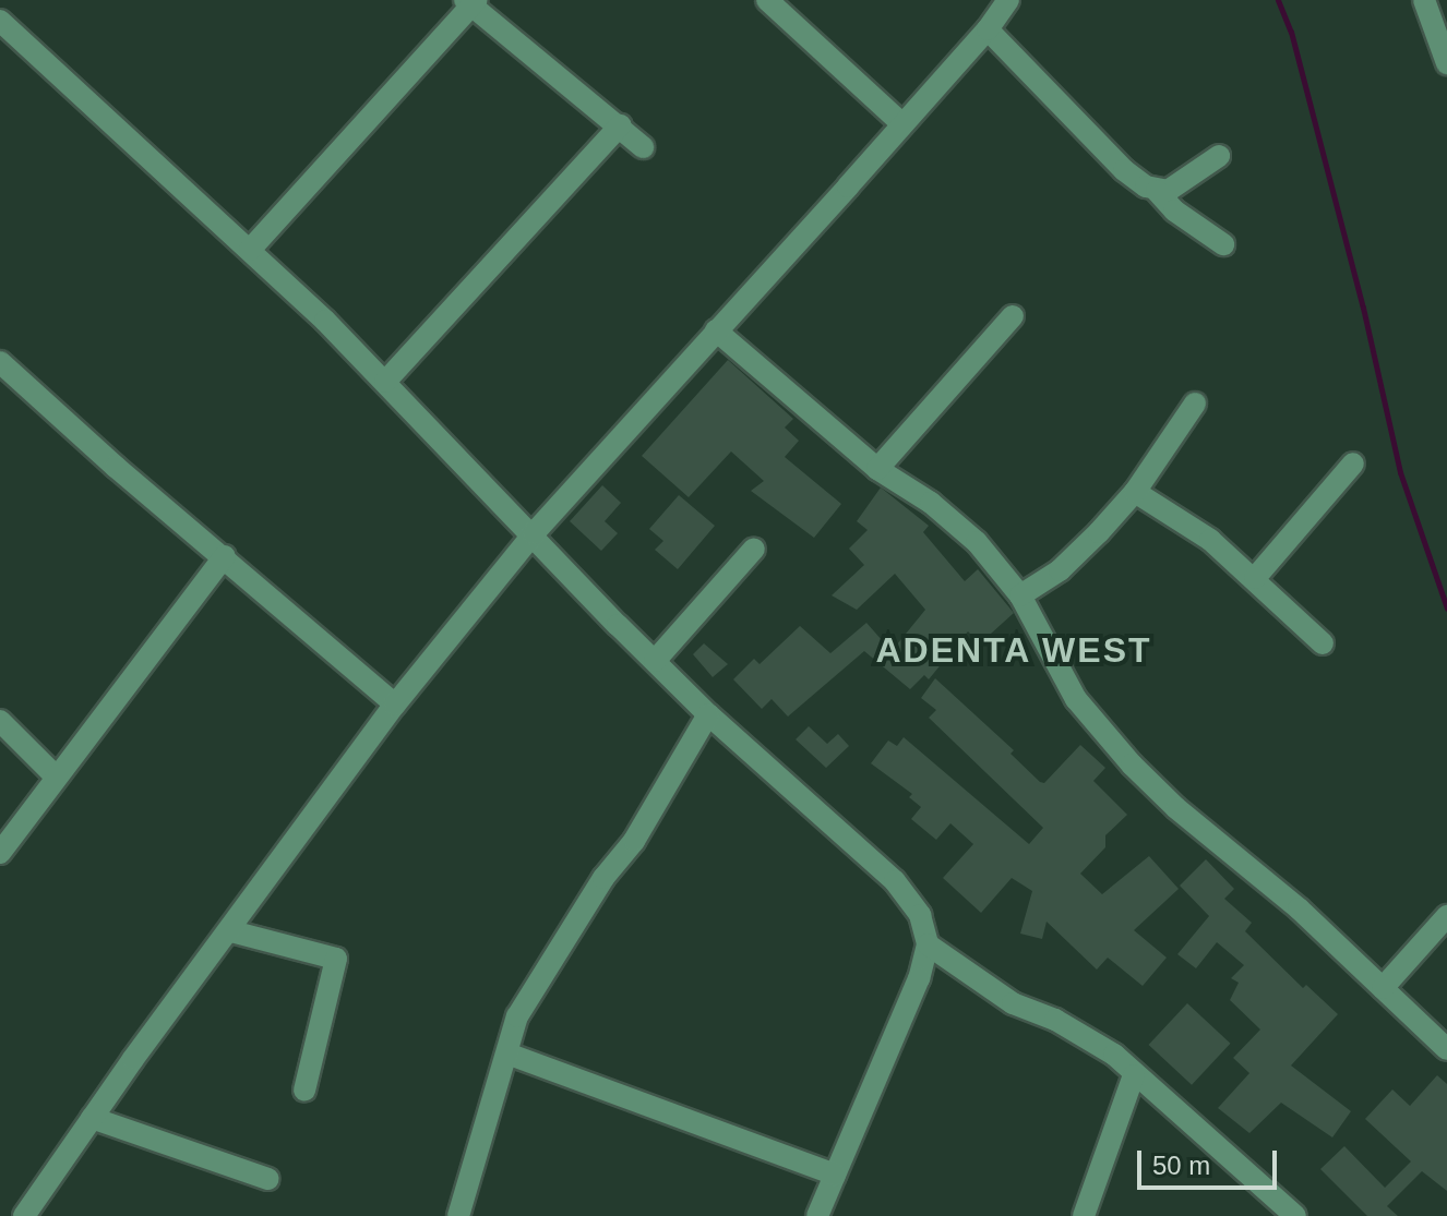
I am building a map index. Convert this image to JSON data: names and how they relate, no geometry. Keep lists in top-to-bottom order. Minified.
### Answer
{"districts":["ADENTA WEST"],"scale_bar":"50 m"}
